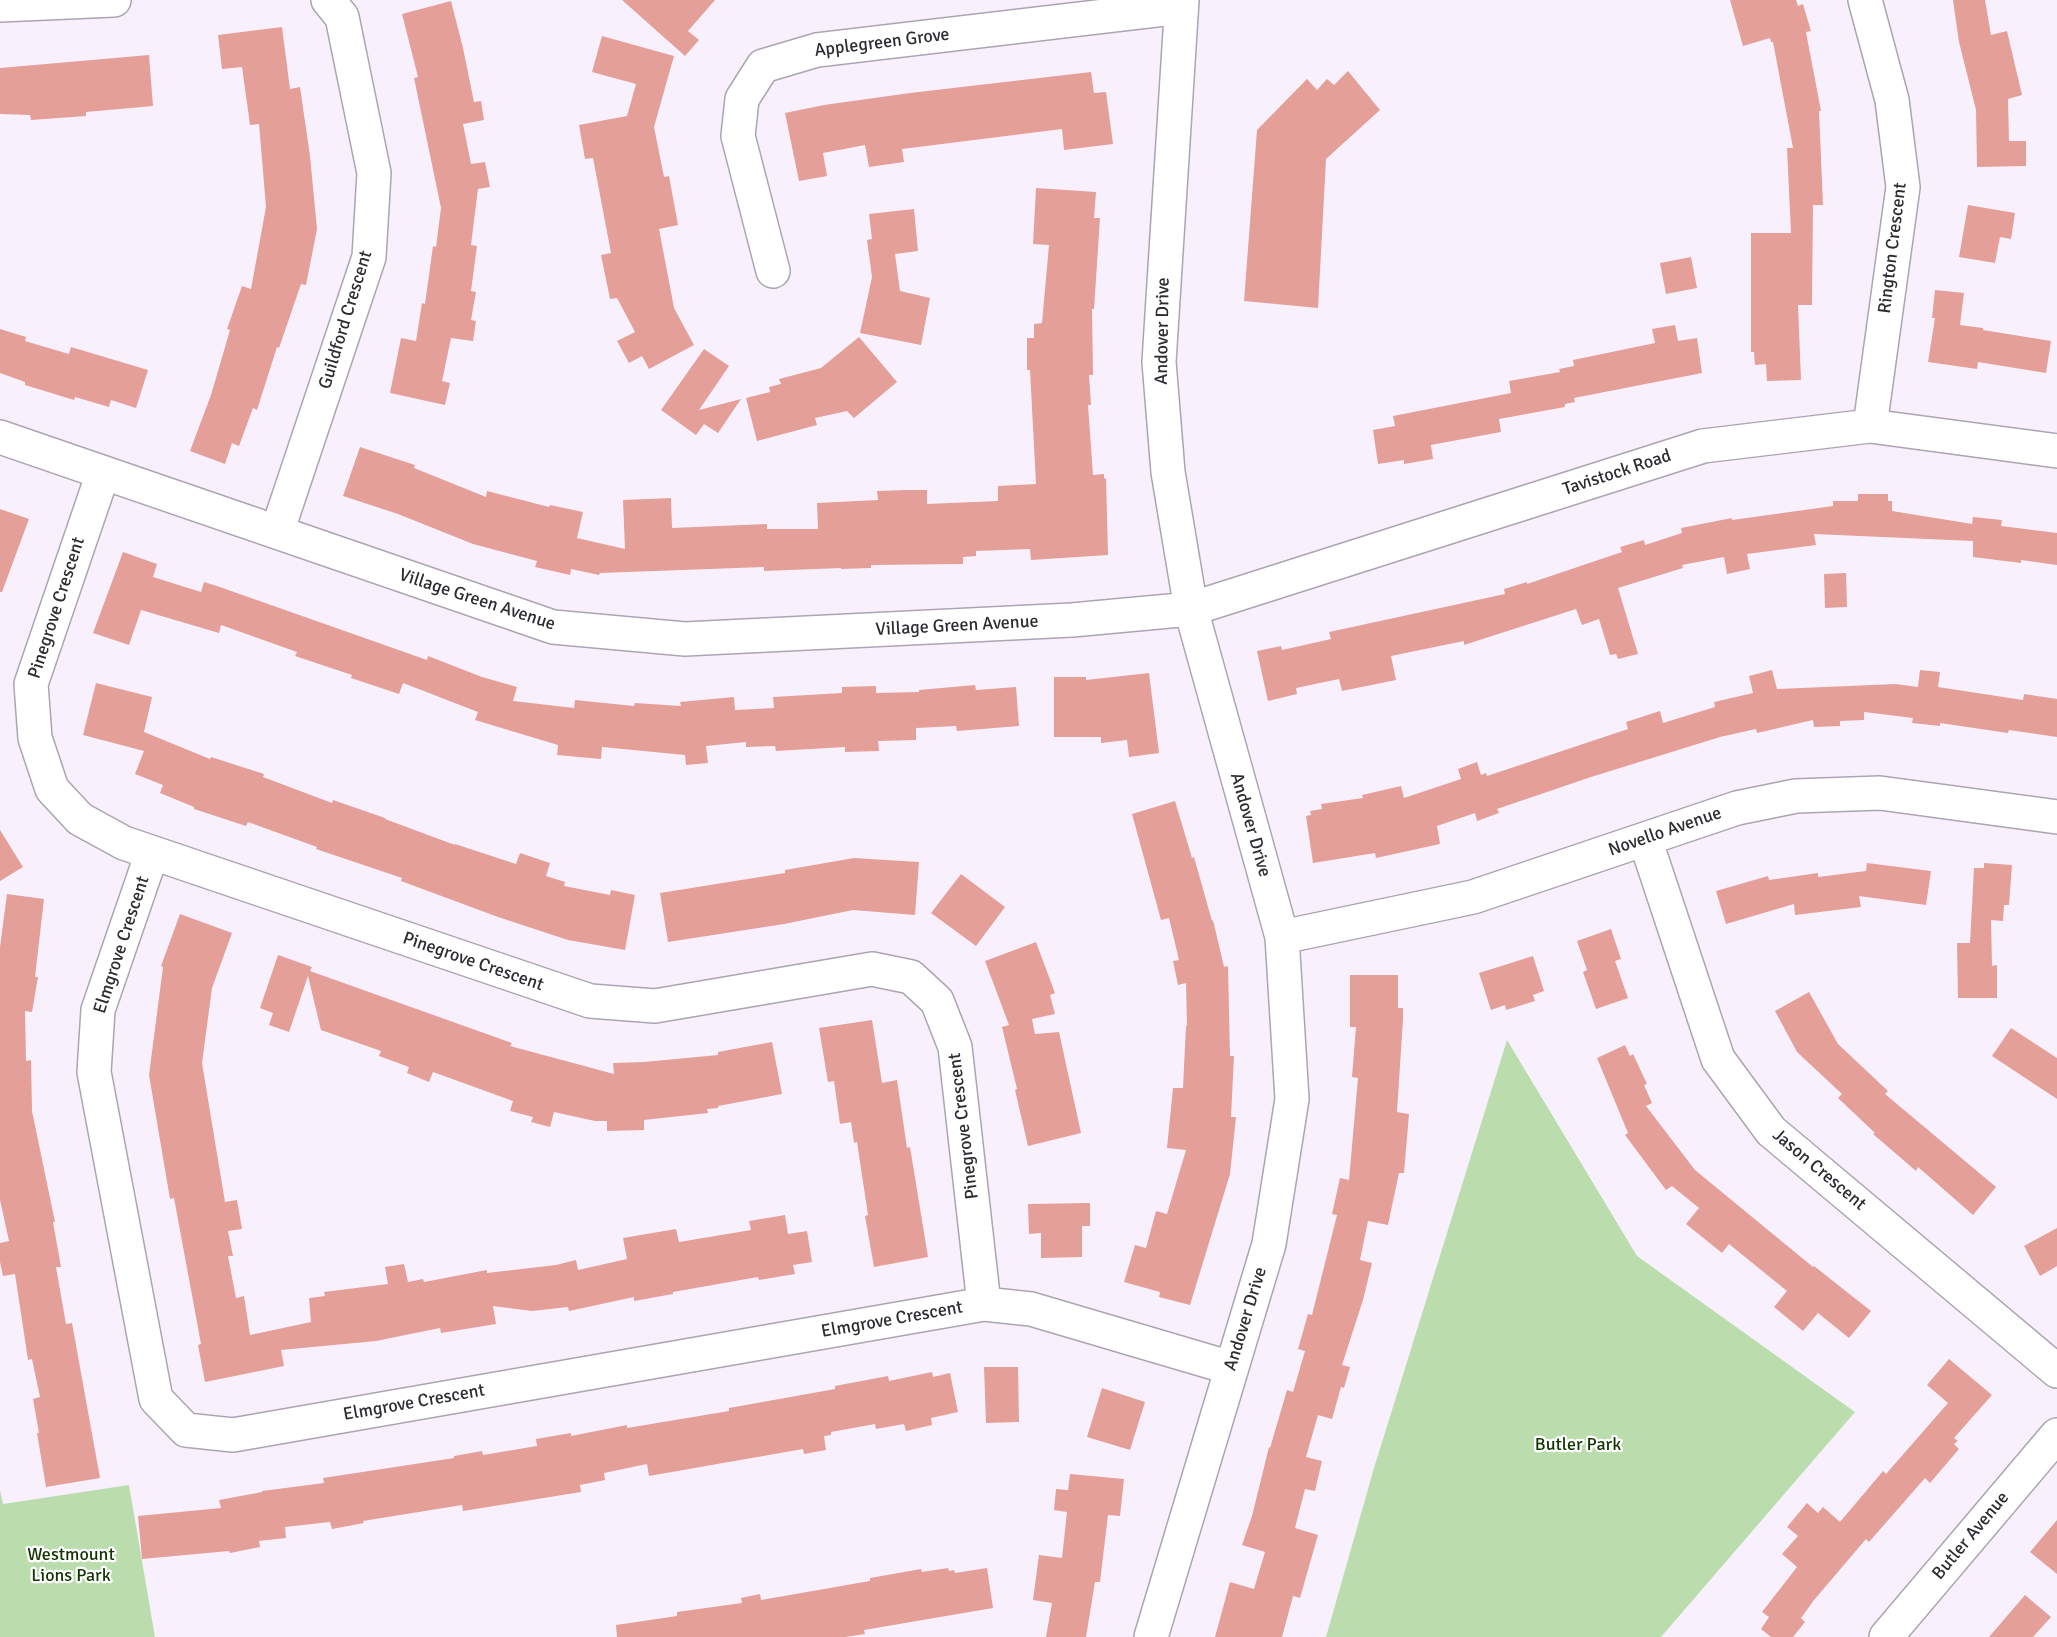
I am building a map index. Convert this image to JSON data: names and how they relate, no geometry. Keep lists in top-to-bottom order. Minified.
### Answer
{"streets":{"street":["Applegreen Grove","Rington Crescent","Guildford Crescent","Andover Drive","Tavistock Road","Village Green Avenue","Pinegrove Crescent","Novello Avenue","Elmgrove Crescent","Jason Crescent","Butler Avenue"]},"crossings":[["Applegreen Grove","Andover Drive"],["Rington Crescent","Tavistock Road"],["Guildford Crescent","Village Green Avenue"],["Andover Drive","Tavistock Road"],["Andover Drive","Village Green Avenue"],["Andover Drive","Novello Avenue"],["Andover Drive","Elmgrove Crescent"],["Tavistock Road","Village Green Avenue"],["Village Green Avenue","Pinegrove Crescent"],["Pinegrove Crescent","Elmgrove Crescent"],["Novello Avenue","Jason Crescent"]],"parks":["Butler Park","Westmount Lions Park"]}
